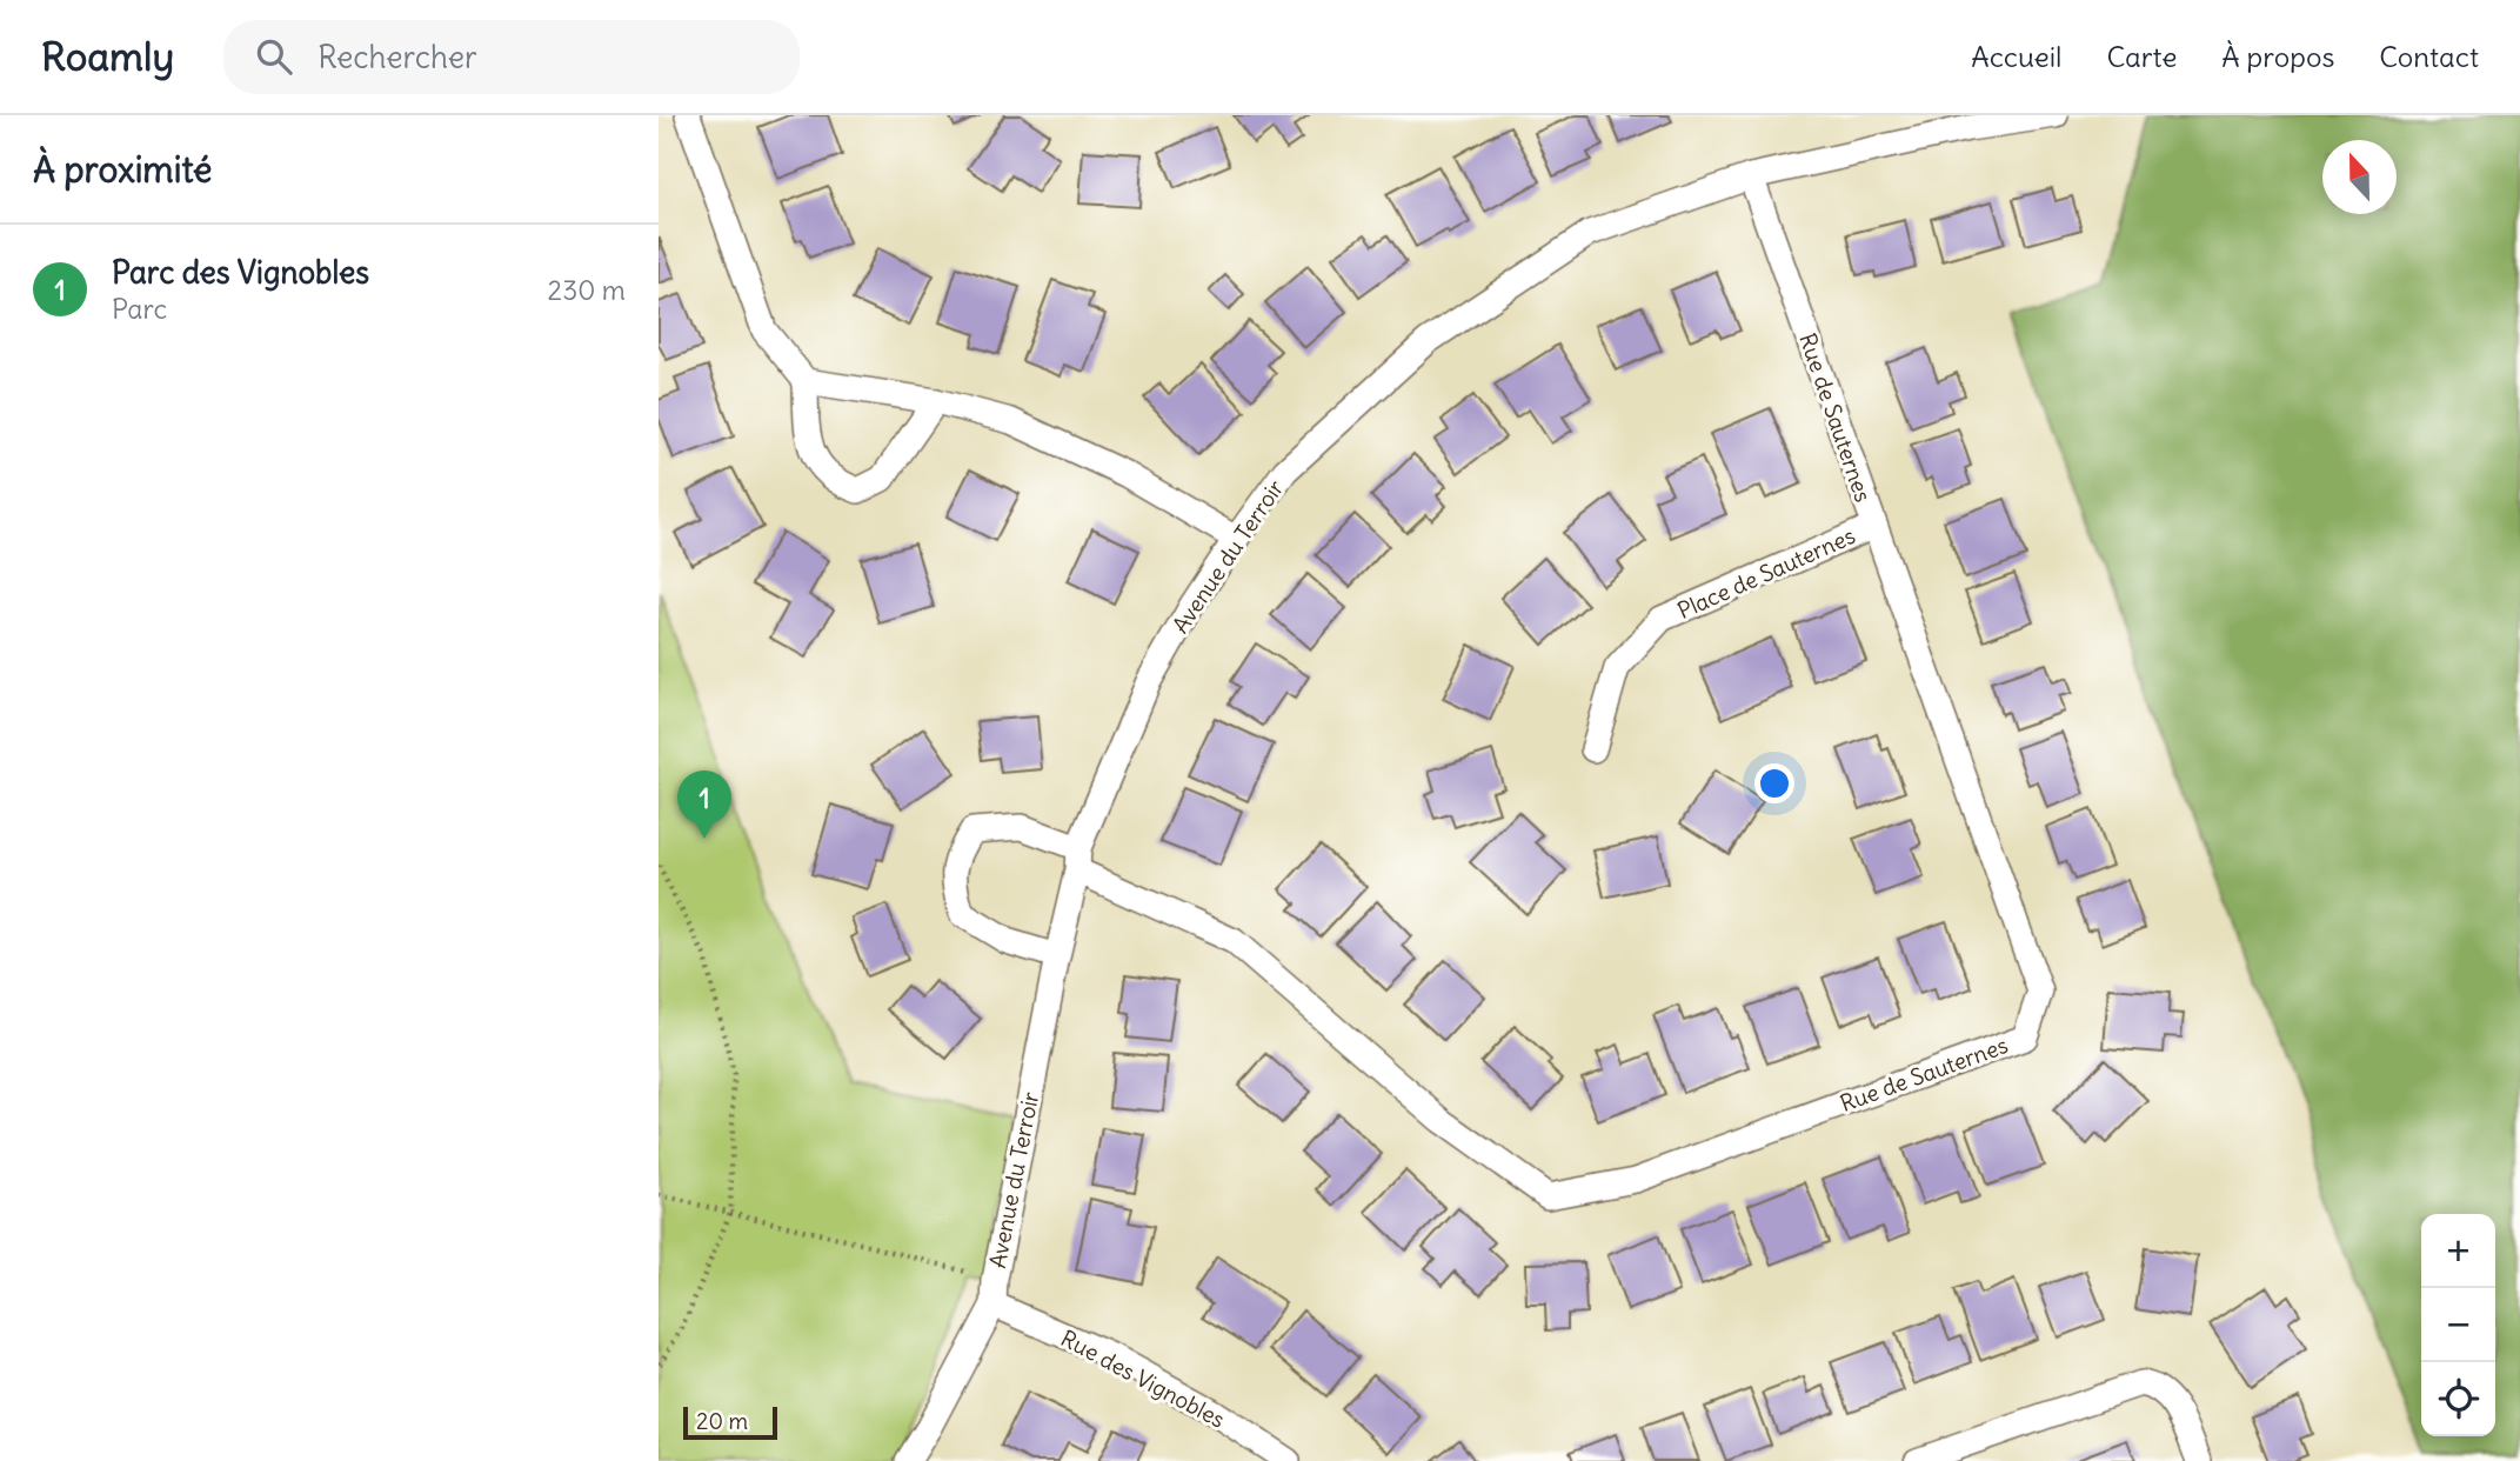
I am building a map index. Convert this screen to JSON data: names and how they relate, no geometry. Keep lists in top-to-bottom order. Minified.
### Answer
{"streets":{"street":["Rue de Sauternes","Avenue du Terroir","Place de Sauternes","Rue des Vignobles"]},"crossings":[["Rue de Sauternes","Avenue du Terroir"],["Rue de Sauternes","Place de Sauternes"],["Avenue du Terroir","Rue des Vignobles"]],"scale_bar":"20 m","north":"top","page":{"header":"Roamly","search":"Rechercher","nav":["Accueil","Carte","À propos","Contact"],"heading":"À proximité","list":[{"mark":"1","name":"Parc des Vignobles","note":"Parc","value":"230 m"}],"pins":"1","map_buttons":["+","−"],"scale":"20 m"}}
